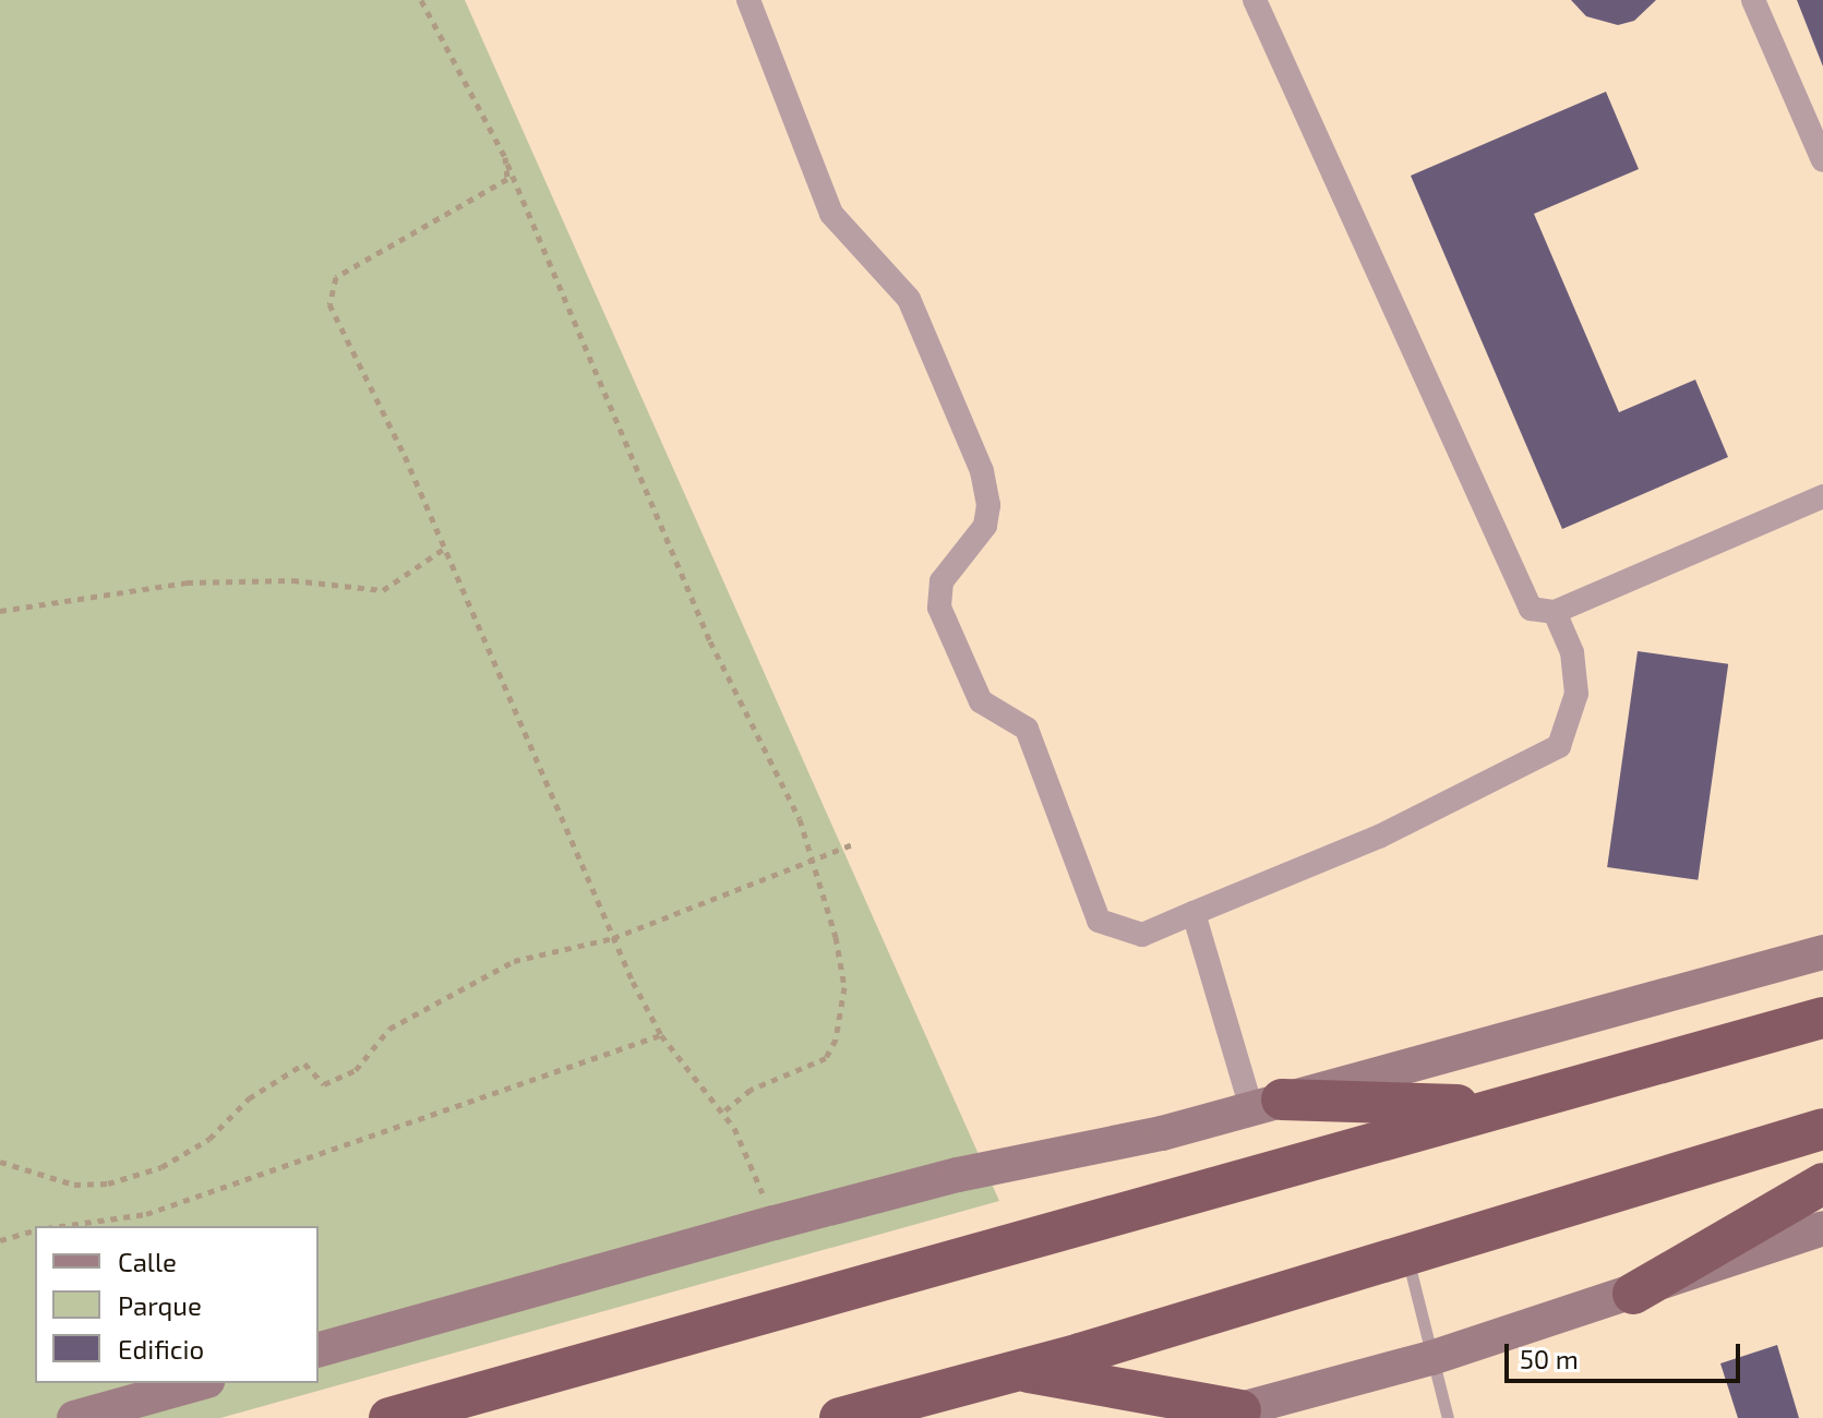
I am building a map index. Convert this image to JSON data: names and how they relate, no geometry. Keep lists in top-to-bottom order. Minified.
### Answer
{"legend":["Calle","Parque","Edificio"],"scale_bar":"50 m"}
